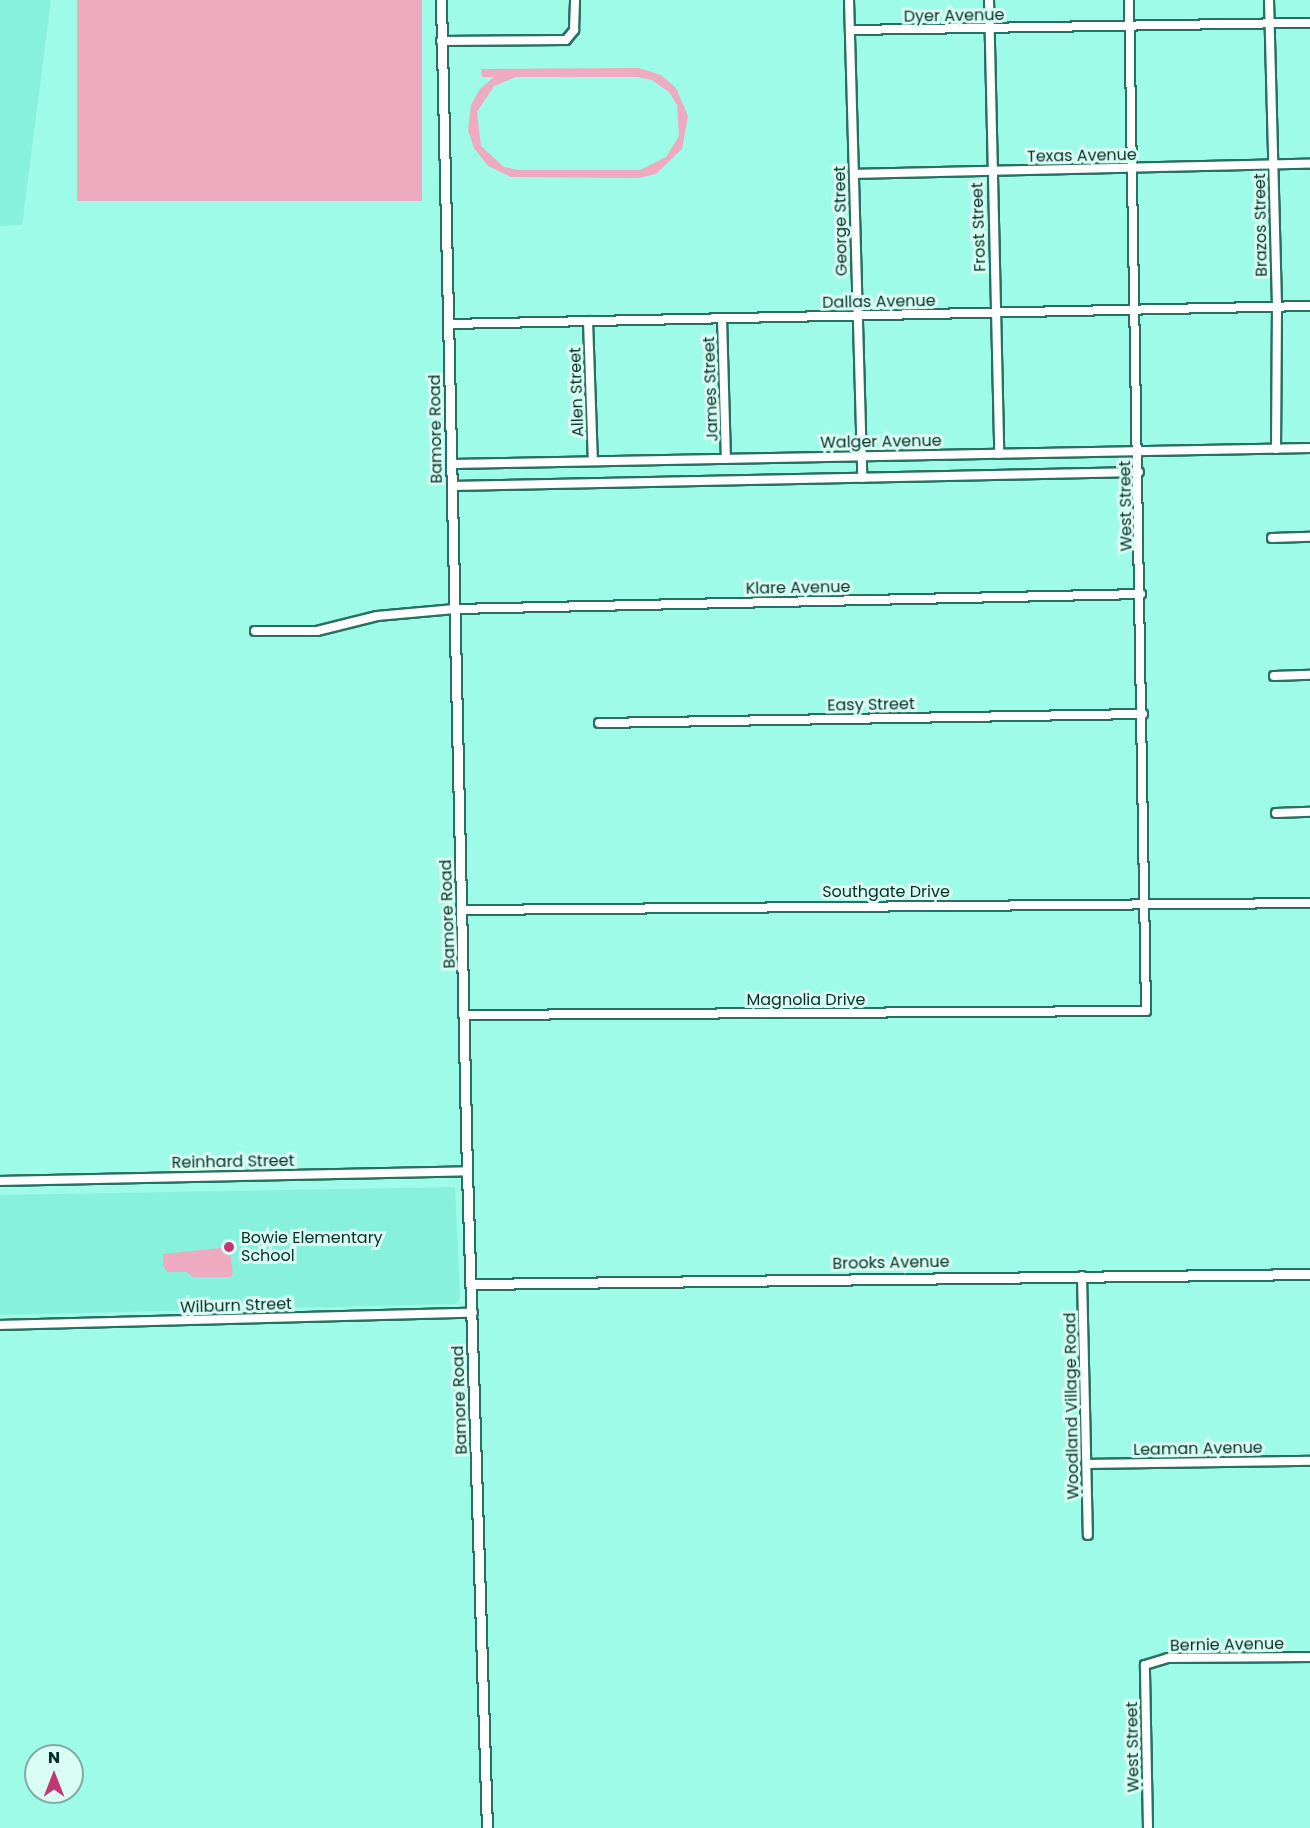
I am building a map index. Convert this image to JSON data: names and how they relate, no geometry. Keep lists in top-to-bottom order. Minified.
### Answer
{"streets":{"street":["Dyer Avenue","Texas Avenue","George Street","Brazos Street","Frost Street","Dallas Avenue","James Street","Allen Street","Bamore Road","Walger Avenue","West Street","Klare Avenue","Easy Street","Southgate Drive","Magnolia Drive","Reinhard Street","Brooks Avenue","Wilburn Street","Woodland Village Road","Leaman Avenue","Bernie Avenue"]},"crossings":[["Dyer Avenue","George Street"],["Dyer Avenue","Brazos Street"],["Dyer Avenue","Frost Street"],["Dyer Avenue","West Street"],["Texas Avenue","George Street"],["Texas Avenue","Brazos Street"],["Texas Avenue","Frost Street"],["Texas Avenue","West Street"],["George Street","Dallas Avenue"],["George Street","Walger Avenue"],["Brazos Street","Dallas Avenue"],["Brazos Street","Walger Avenue"],["Frost Street","Dallas Avenue"],["Frost Street","Walger Avenue"],["Dallas Avenue","James Street"],["Dallas Avenue","Allen Street"],["Dallas Avenue","Bamore Road"],["Dallas Avenue","West Street"],["James Street","Walger Avenue"],["Allen Street","Walger Avenue"],["Bamore Road","Walger Avenue"],["Bamore Road","Klare Avenue"],["Bamore Road","Southgate Drive"],["Bamore Road","Magnolia Drive"],["Bamore Road","Reinhard Street"],["Bamore Road","Brooks Avenue"],["Bamore Road","Wilburn Street"],["Walger Avenue","West Street"],["West Street","Klare Avenue"],["West Street","Easy Street"],["West Street","Southgate Drive"],["West Street","Magnolia Drive"],["West Street","Bernie Avenue"],["Brooks Avenue","Woodland Village Road"],["Woodland Village Road","Leaman Avenue"]],"places":["Bowie Elementary School"],"north":"top"}
